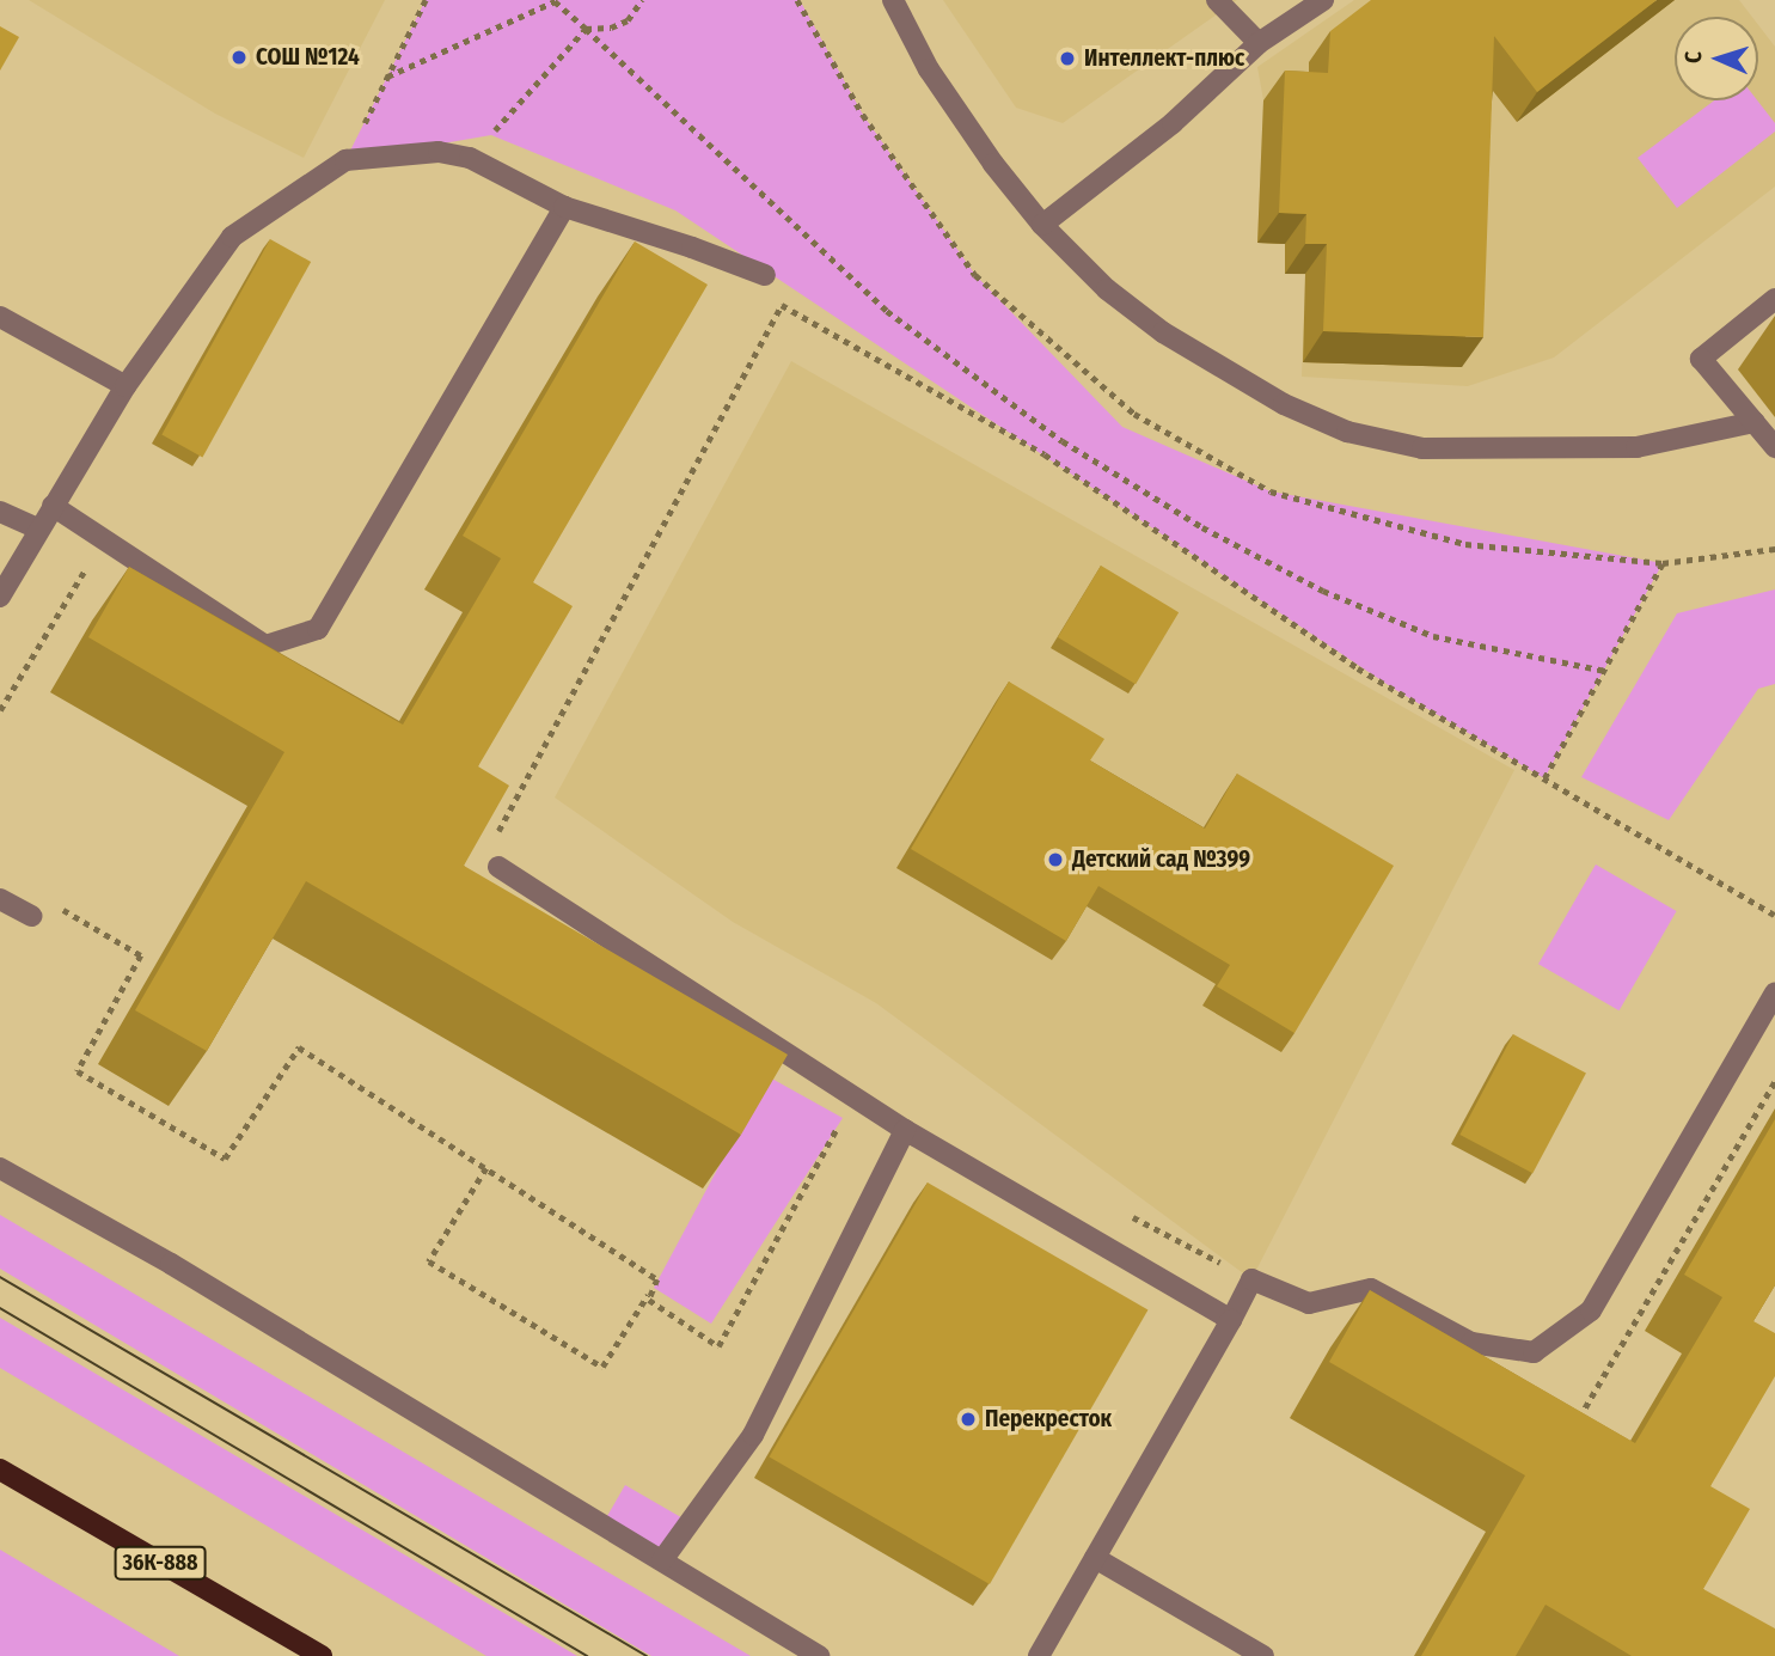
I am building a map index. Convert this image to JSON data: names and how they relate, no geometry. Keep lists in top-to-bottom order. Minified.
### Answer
{"streets":{"main road":["36К-888"]},"places":["СОШ №124","Интеллект-плюс","Детский сад №399","Перекресток"],"north":"left"}
